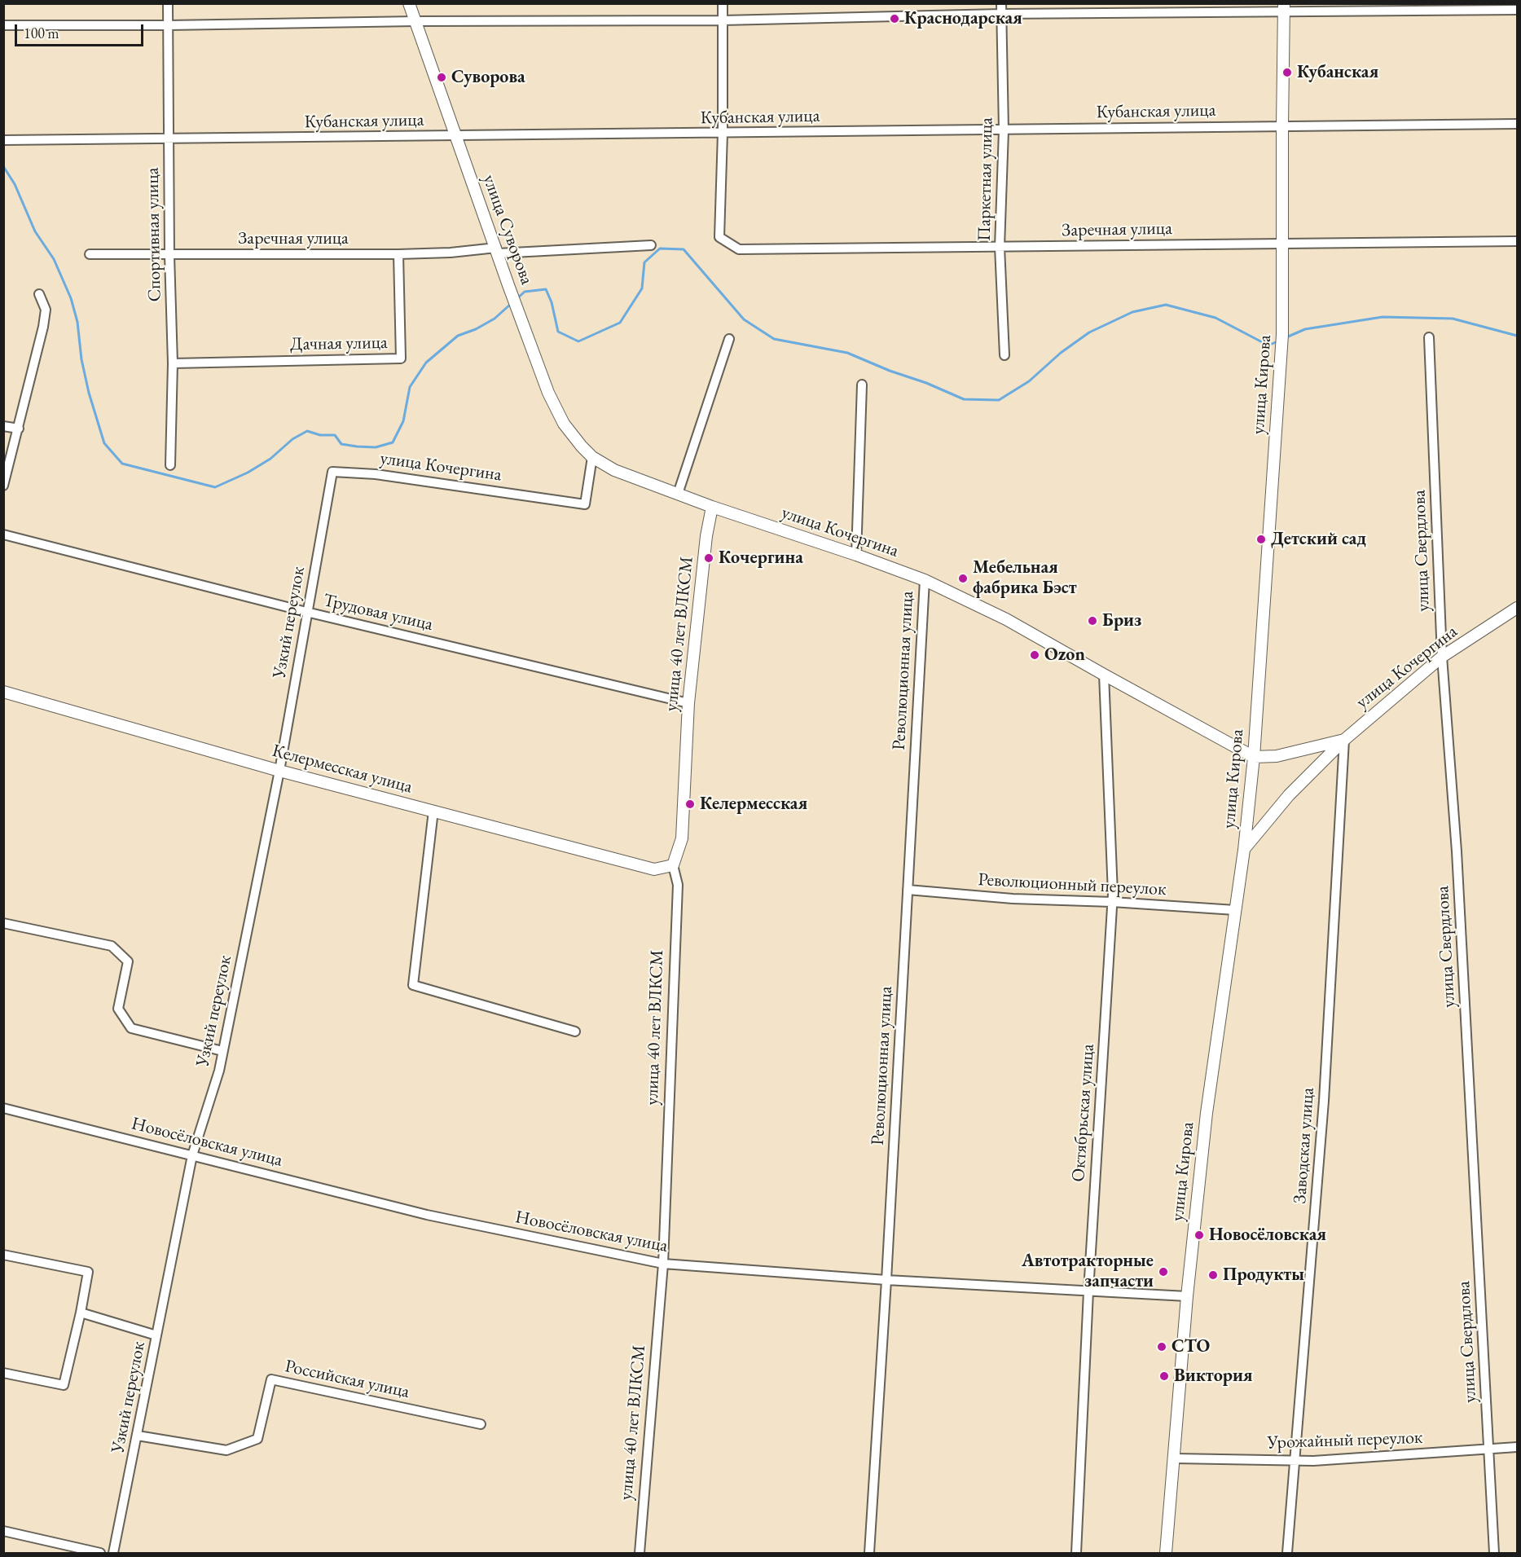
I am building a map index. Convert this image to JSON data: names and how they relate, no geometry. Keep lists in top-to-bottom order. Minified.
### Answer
{"streets":{"street":["Кубанская улица","Паркетная улица","улица Суворова","Заречная улица","Спортивная улица","Дачная улица","улица Кирова","улица Кочергина","улица Свердлова","Трудовая улица","Узкий переулок","улица 40 лет ВЛКСМ","Революционная улица","Келермесская улица","Революционный переулок","Октябрьская улица","Новосёловская улица","Заводская улица","Российская улица","Урожайный переулок"]},"crossings":[["Кубанская улица","Паркетная улица"],["Кубанская улица","улица Суворова"],["Кубанская улица","Заречная улица"],["Кубанская улица","Спортивная улица"],["Кубанская улица","улица Кирова"],["Паркетная улица","Заречная улица"],["улица Суворова","Заречная улица"],["улица Суворова","улица Кочергина"],["Заречная улица","Спортивная улица"],["Заречная улица","Дачная улица"],["Заречная улица","улица Кирова"],["Спортивная улица","Дачная улица"],["улица Кирова","улица Кочергина"],["улица Кирова","Революционный переулок"],["улица Кирова","Новосёловская улица"],["улица Кирова","Урожайный переулок"],["улица Кочергина","улица Свердлова"],["улица Кочергина","Узкий переулок"],["улица Кочергина","улица 40 лет ВЛКСМ"],["улица Кочергина","Революционная улица"],["улица Кочергина","Октябрьская улица"],["улица Кочергина","Заводская улица"],["улица Свердлова","Урожайный переулок"],["Трудовая улица","Узкий переулок"],["Трудовая улица","улица 40 лет ВЛКСМ"],["Узкий переулок","Келермесская улица"],["Узкий переулок","Новосёловская улица"],["Узкий переулок","Российская улица"],["улица 40 лет ВЛКСМ","Келермесская улица"],["улица 40 лет ВЛКСМ","Новосёловская улица"],["Революционная улица","Революционный переулок"],["Революционная улица","Новосёловская улица"],["Революционный переулок","Октябрьская улица"],["Октябрьская улица","Новосёловская улица"],["Заводская улица","Урожайный переулок"]],"places":["Краснодарская","Кубанская","Суворова","Детский сад","Кочергина","Мебельная фабрика Бэст","Бриз","Ozon","Келермесская","Новосёловская","Автотракторные запчасти","Продукты","СТО","Виктория"],"scale_bar":"100 m"}
